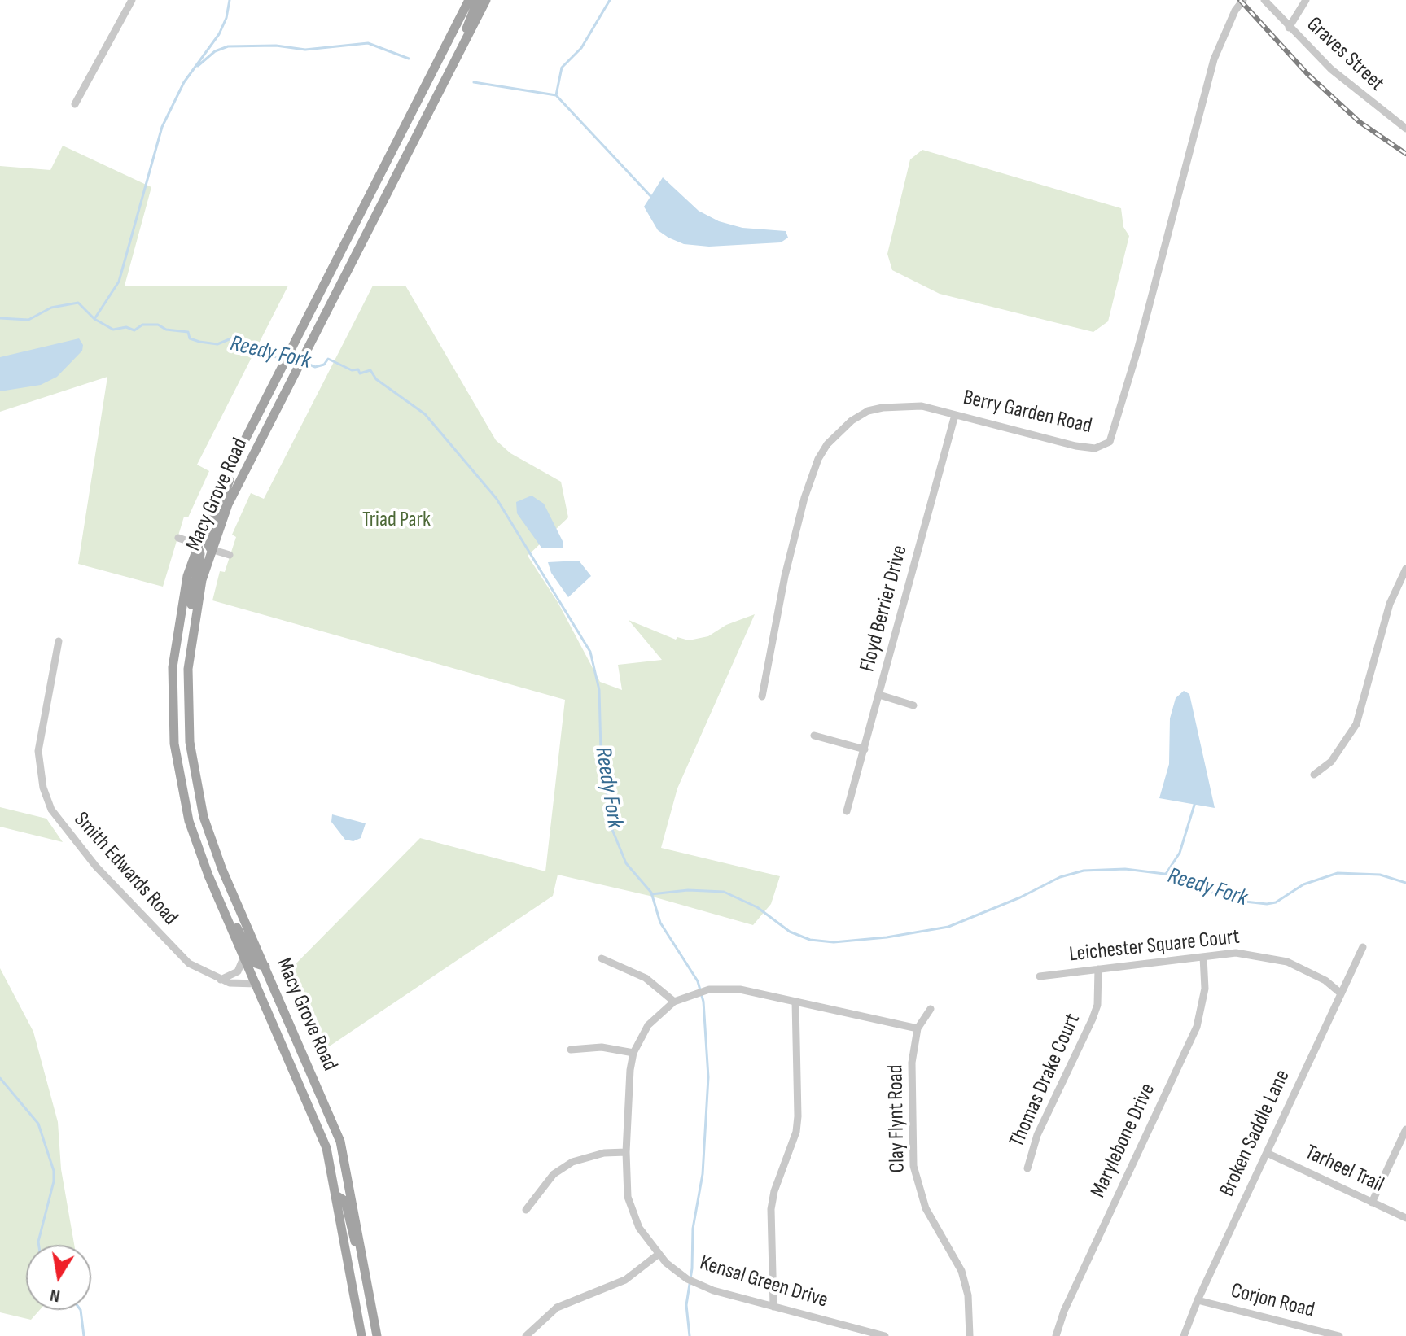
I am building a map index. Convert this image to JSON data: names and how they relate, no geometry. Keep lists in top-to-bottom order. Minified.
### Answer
{"streets":{"main road":["Macy Grove Road"],"street":["Graves Street","Berry Garden Road","Floyd Berrier Drive","Smith Edwards Road","Leichester Square Court","Thomas Drake Court","Clay Flynt Road","Broken Saddle Lane","Marylebone Drive","Tarheel Trail","Kensal Green Drive","Corjon Road"]},"crossings":[["Berry Garden Road","Floyd Berrier Drive"],["Macy Grove Road","Smith Edwards Road"],["Leichester Square Court","Thomas Drake Court"],["Leichester Square Court","Broken Saddle Lane"],["Leichester Square Court","Marylebone Drive"],["Clay Flynt Road","Kensal Green Drive"],["Broken Saddle Lane","Tarheel Trail"],["Broken Saddle Lane","Corjon Road"]],"water":["Reedy Fork"],"parks":["Triad Park"],"north":"bottom"}
